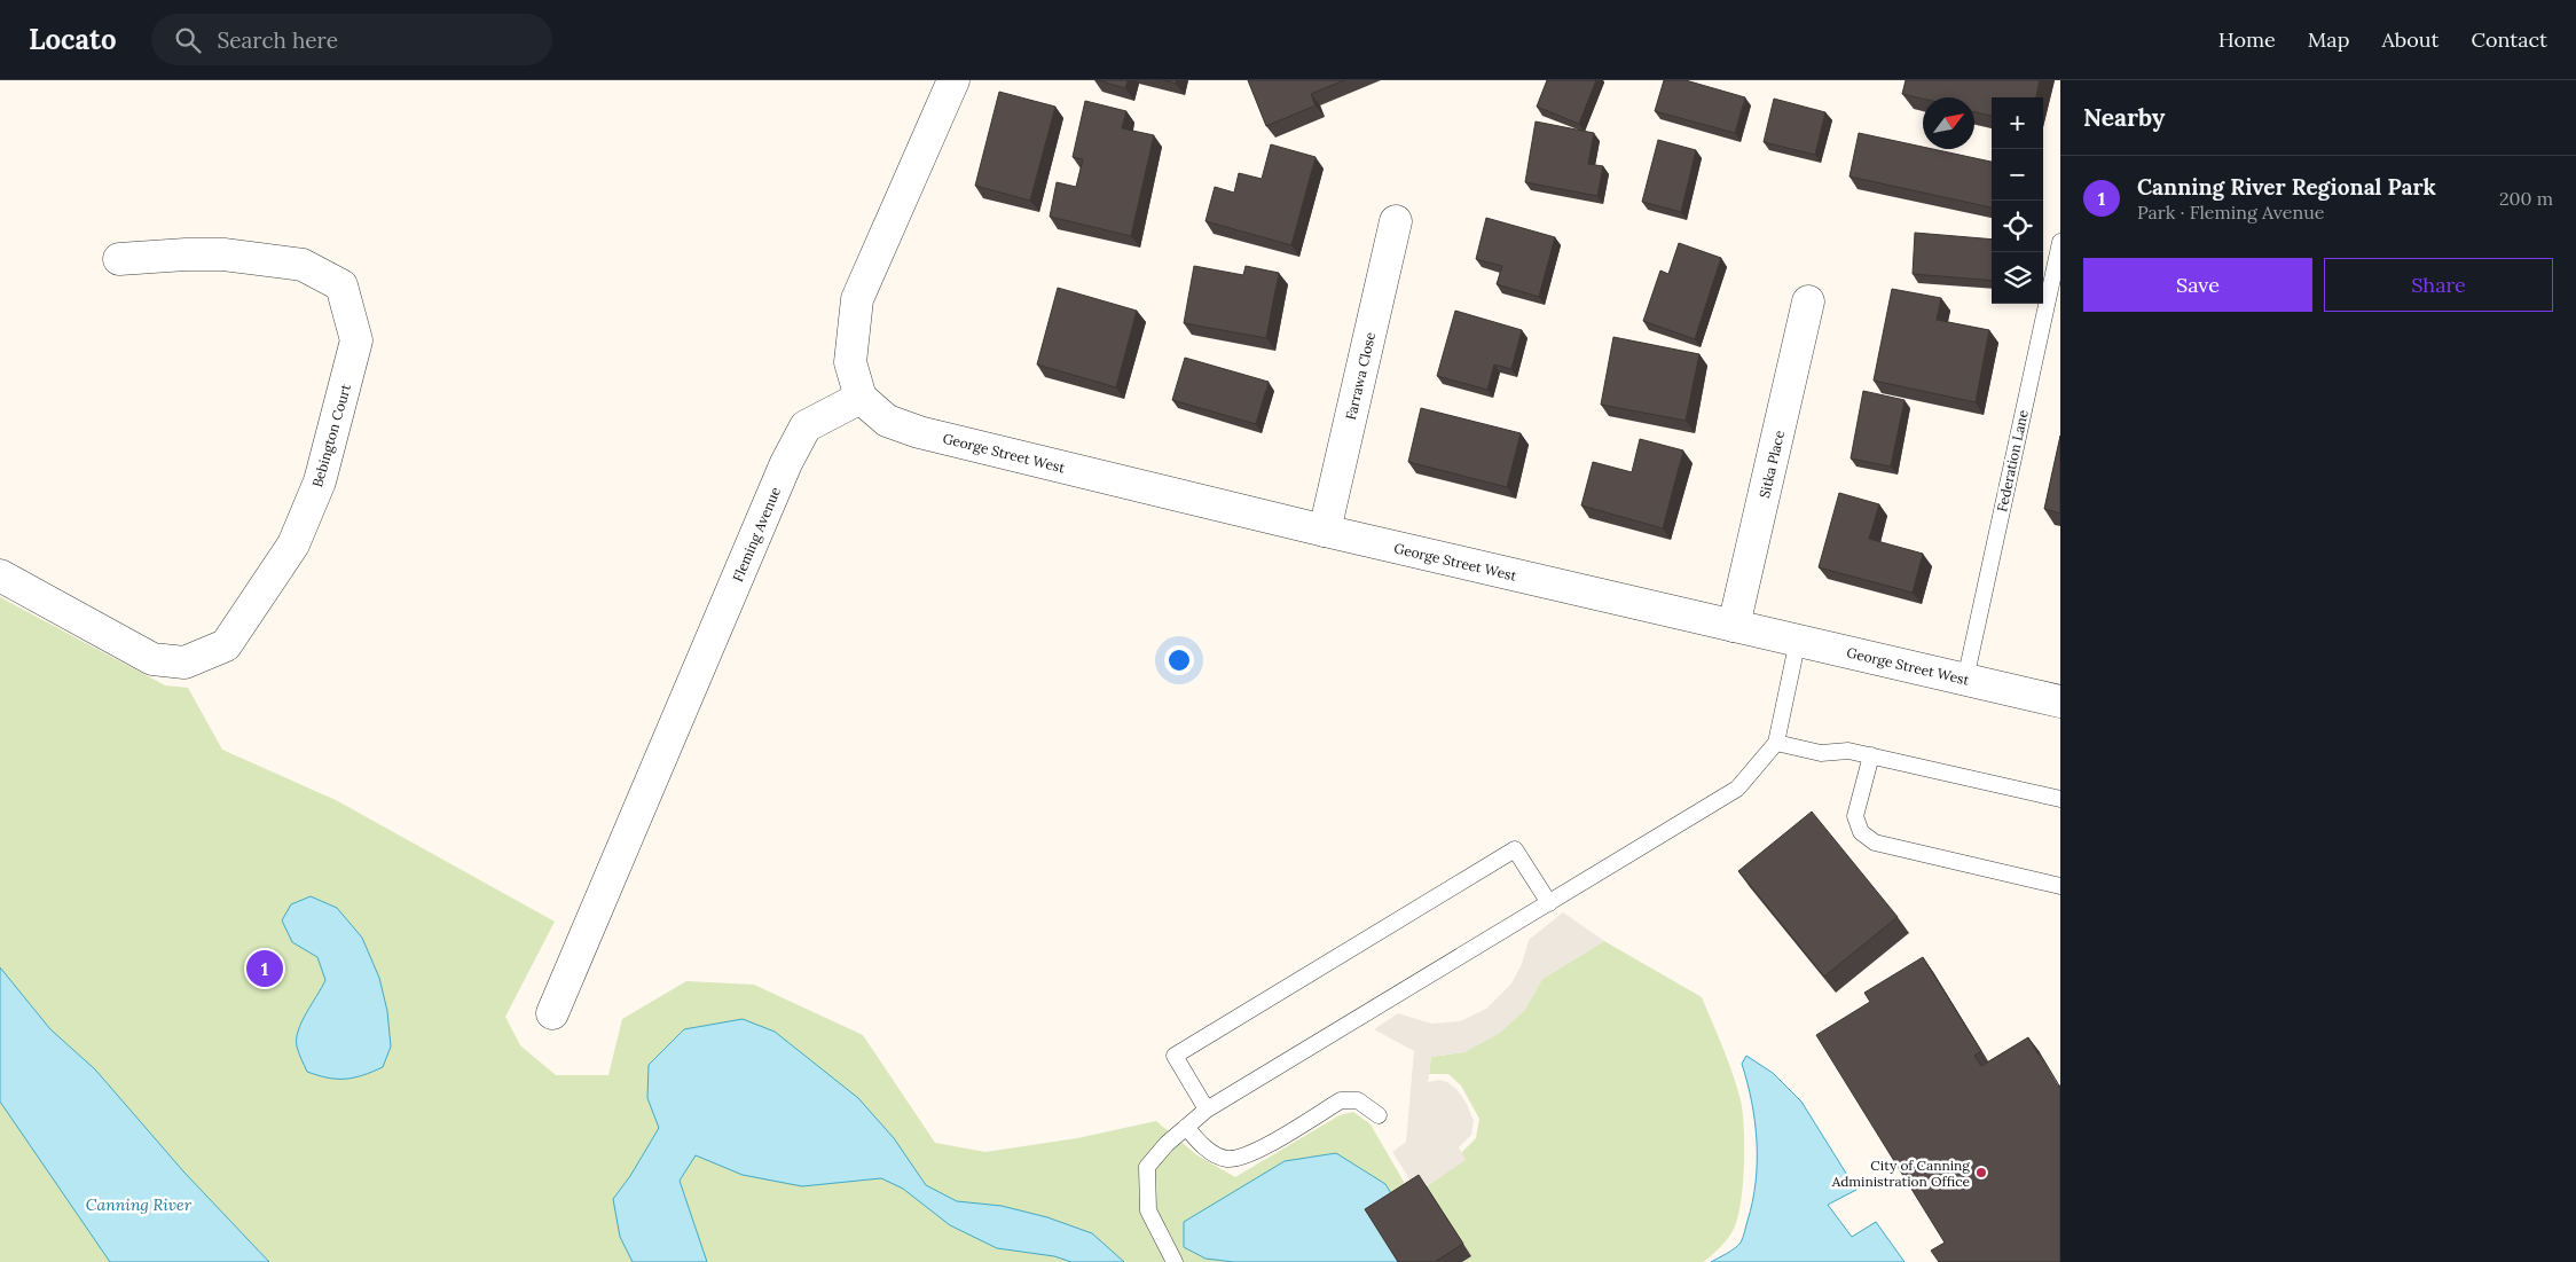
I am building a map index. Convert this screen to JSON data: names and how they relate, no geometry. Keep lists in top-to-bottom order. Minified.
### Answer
{"streets":{"street":["Farrawa Close","Bebington Court","George Street West","Sitka Place","Fleming Avenue"],"lane":["Federation Lane"]},"crossings":[["Farrawa Close","George Street West"],["George Street West","Federation Lane"],["George Street West","Sitka Place"],["George Street West","Fleming Avenue"]],"water":["Canning River"],"places":["City of Canning Administration Office"],"north":"top right","page":{"header":"Locato","search":"Search here","nav":["Home","Map","About","Contact"],"heading":"Nearby","map_buttons":["+","−"],"list":[{"mark":"1","name":"Canning River Regional Park","note":"Park · Fleming Avenue","value":"200 m"}],"buttons":["Save","Share"],"pins":"1"}}
